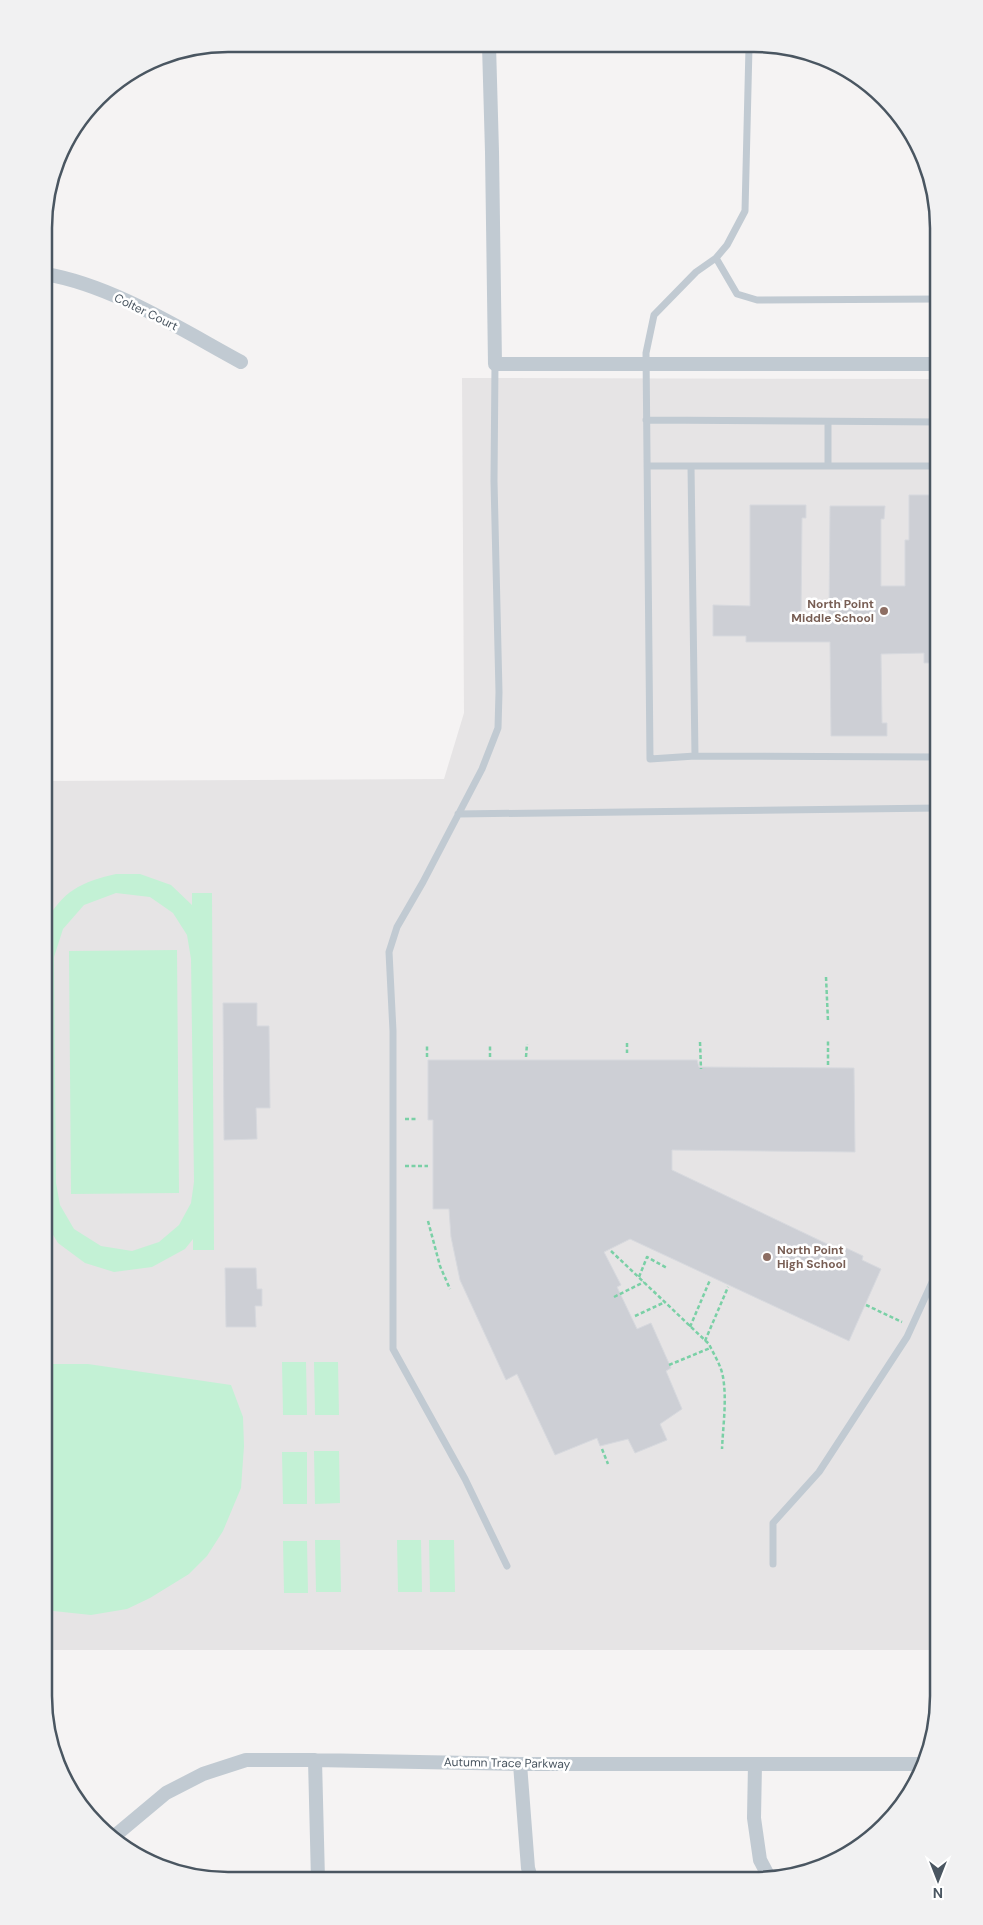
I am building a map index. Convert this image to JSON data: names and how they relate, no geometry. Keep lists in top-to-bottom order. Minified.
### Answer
{"streets":{"street":["Colter Court","Autumn Trace Parkway"]},"places":["North Point Middle School","North Point High School"],"north":"bottom"}
